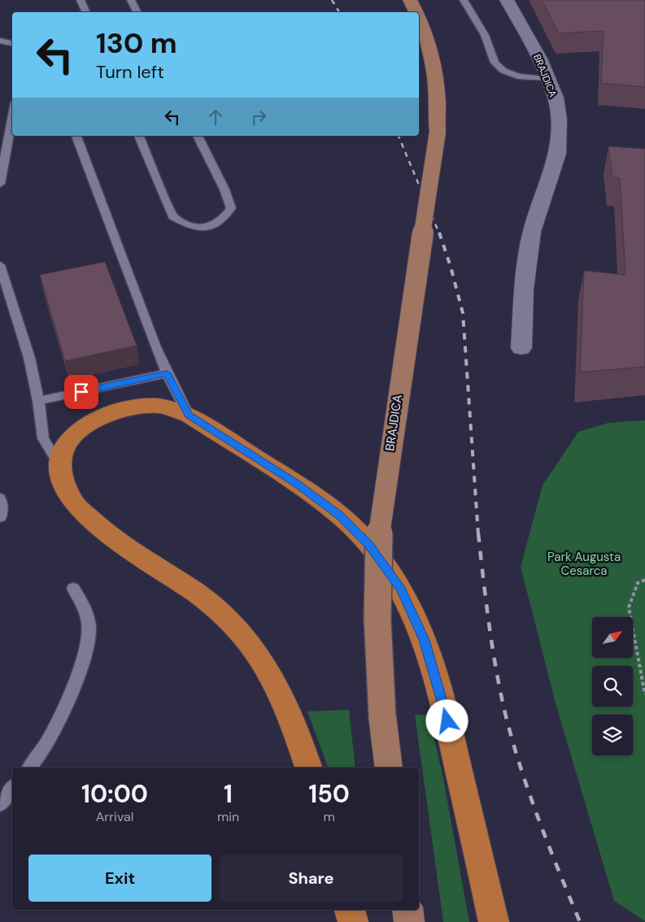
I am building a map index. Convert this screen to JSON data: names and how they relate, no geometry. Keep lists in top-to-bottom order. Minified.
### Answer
{"streets":{"main road":["BRAJDICA"]},"parks":["Park Augusta Cesarca"],"north":"top right","page":{"turn":["130 m","Turn left"],"eta":["10:00","Arrival","1","min","150","m"],"buttons":["Exit","Share"]}}
